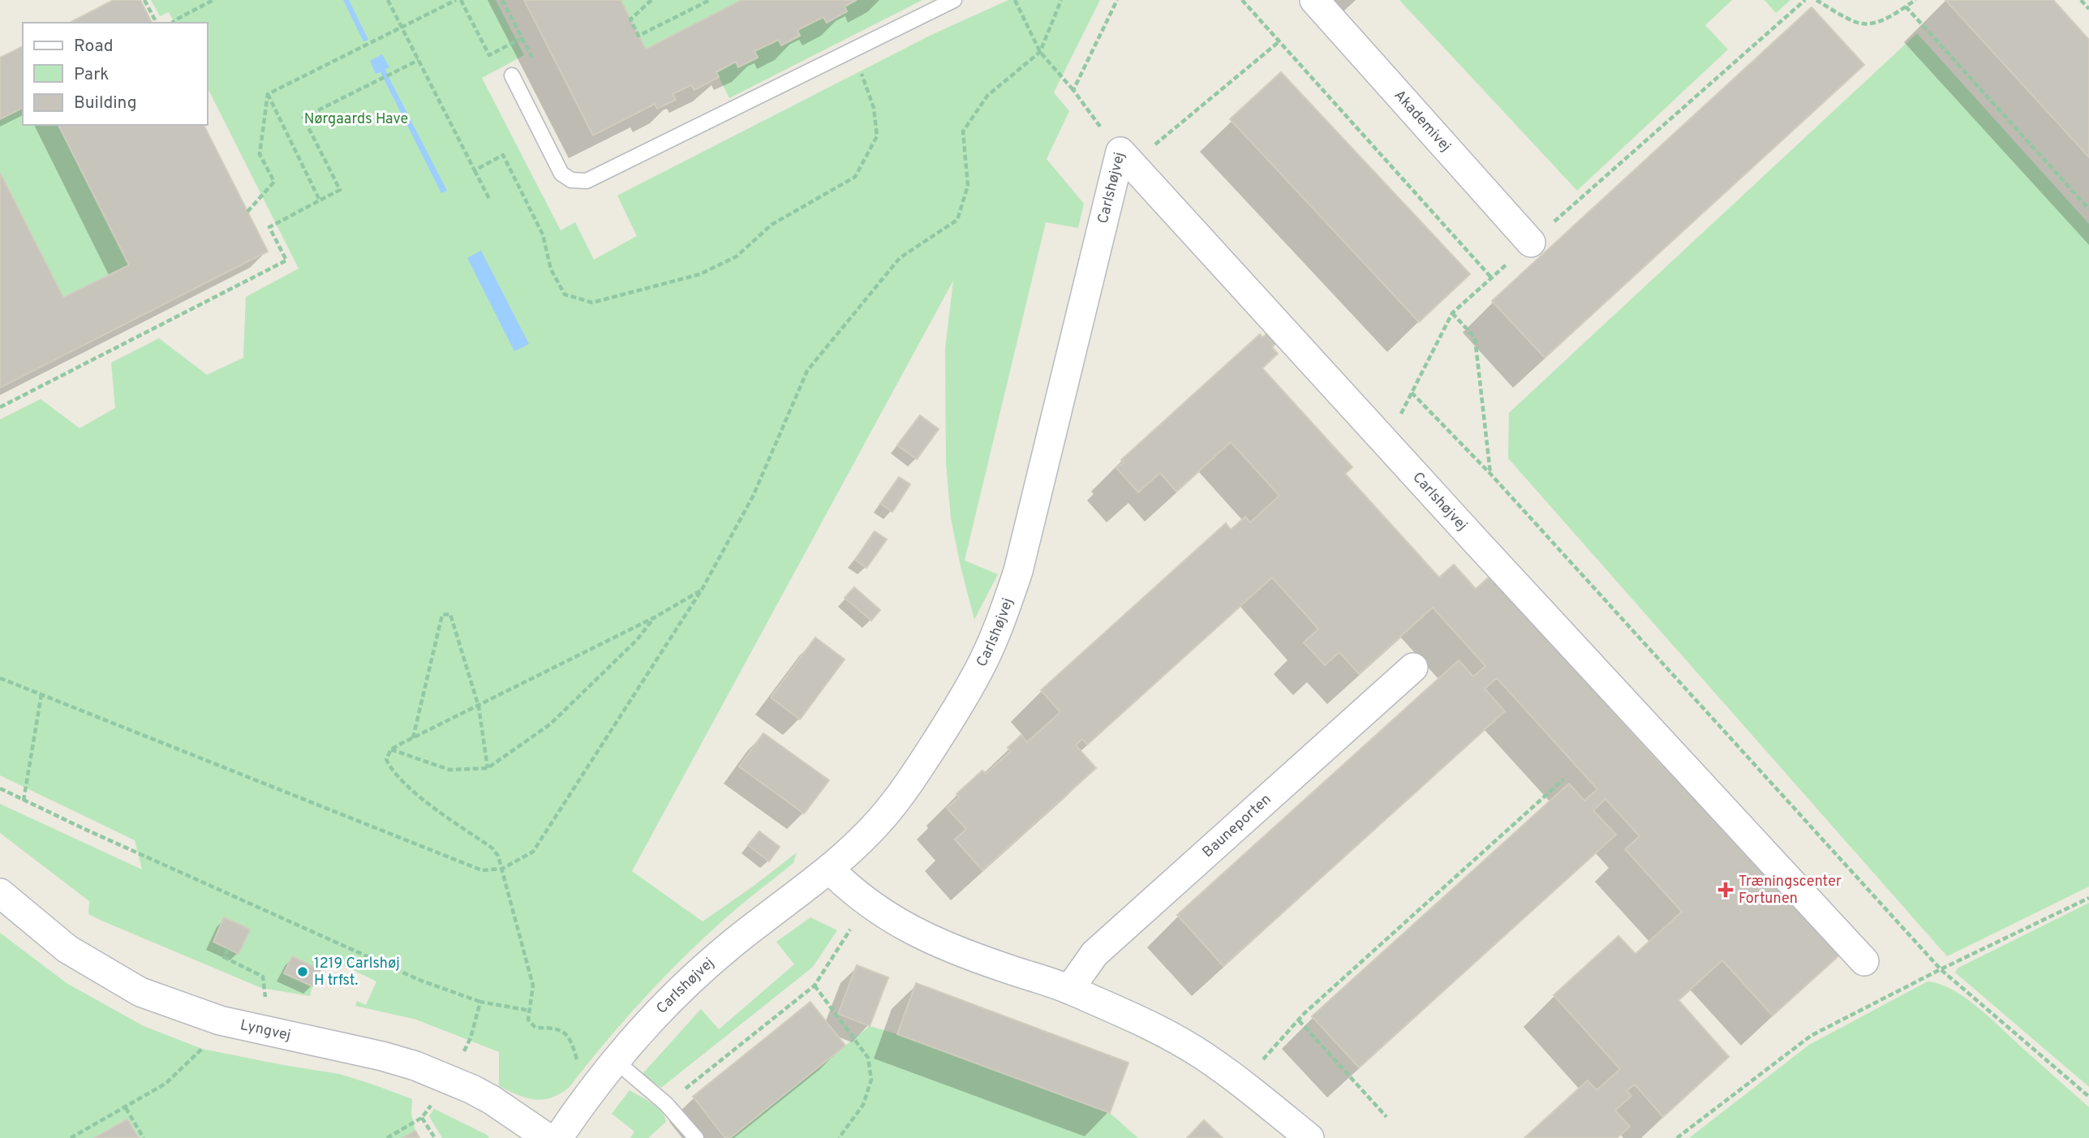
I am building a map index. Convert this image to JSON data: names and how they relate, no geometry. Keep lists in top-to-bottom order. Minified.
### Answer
{"streets":{"street":["Akademivej","Carlshøjvej","Bauneporten","Lyngvej"]},"parks":["Nørgaards Have"],"places":{"health":["Træningscenter Fortunen"],"other":["1219 Carlshøj H trfst."]},"legend":["Road","Park","Building"]}
